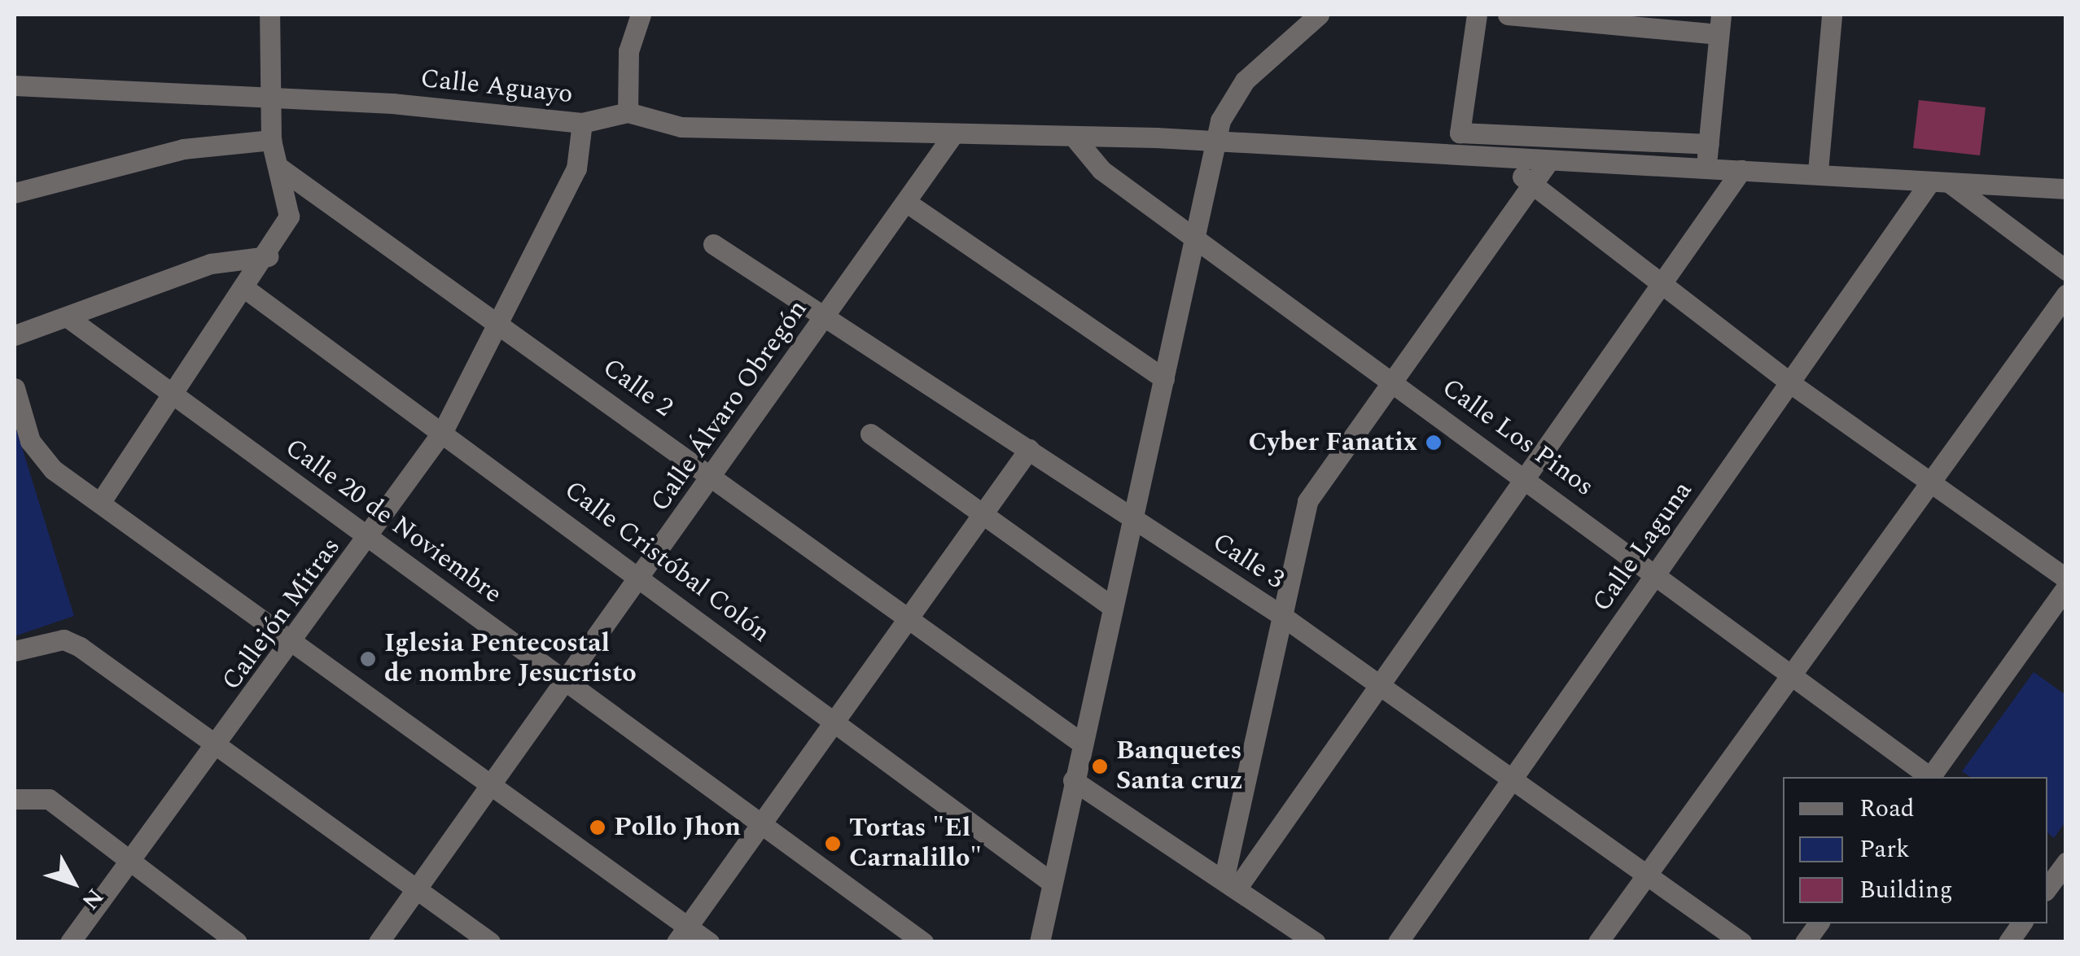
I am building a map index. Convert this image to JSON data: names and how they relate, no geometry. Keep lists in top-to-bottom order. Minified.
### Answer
{"streets":{"street":["Calle Aguayo","Calle 2","Calle Álvaro Obregón","Calle Los Pinos","Calle 20 de Noviembre","Calle Laguna","Calle 3","Calle Cristóbal Colón","Callejón Mitras"]},"crossings":[["Calle Aguayo","Calle Álvaro Obregón"],["Calle Aguayo","Calle Los Pinos"],["Calle Aguayo","Calle Laguna"],["Calle Aguayo","Callejón Mitras"],["Calle 2","Calle Álvaro Obregón"],["Calle 2","Callejón Mitras"],["Calle Álvaro Obregón","Calle 20 de Noviembre"],["Calle Álvaro Obregón","Calle 3"],["Calle Álvaro Obregón","Calle Cristóbal Colón"],["Calle Los Pinos","Calle Laguna"],["Calle 20 de Noviembre","Callejón Mitras"],["Calle Laguna","Calle 3"],["Calle Cristóbal Colón","Callejón Mitras"]],"places":["Cyber Fanatix","Iglesia Pentecostal de nombre Jesucristo","Banquetes Santa cruz","Pollo Jhon","Tortas \"El Carnalillo\""],"legend":["Road","Park","Building"],"north":"bottom right"}
